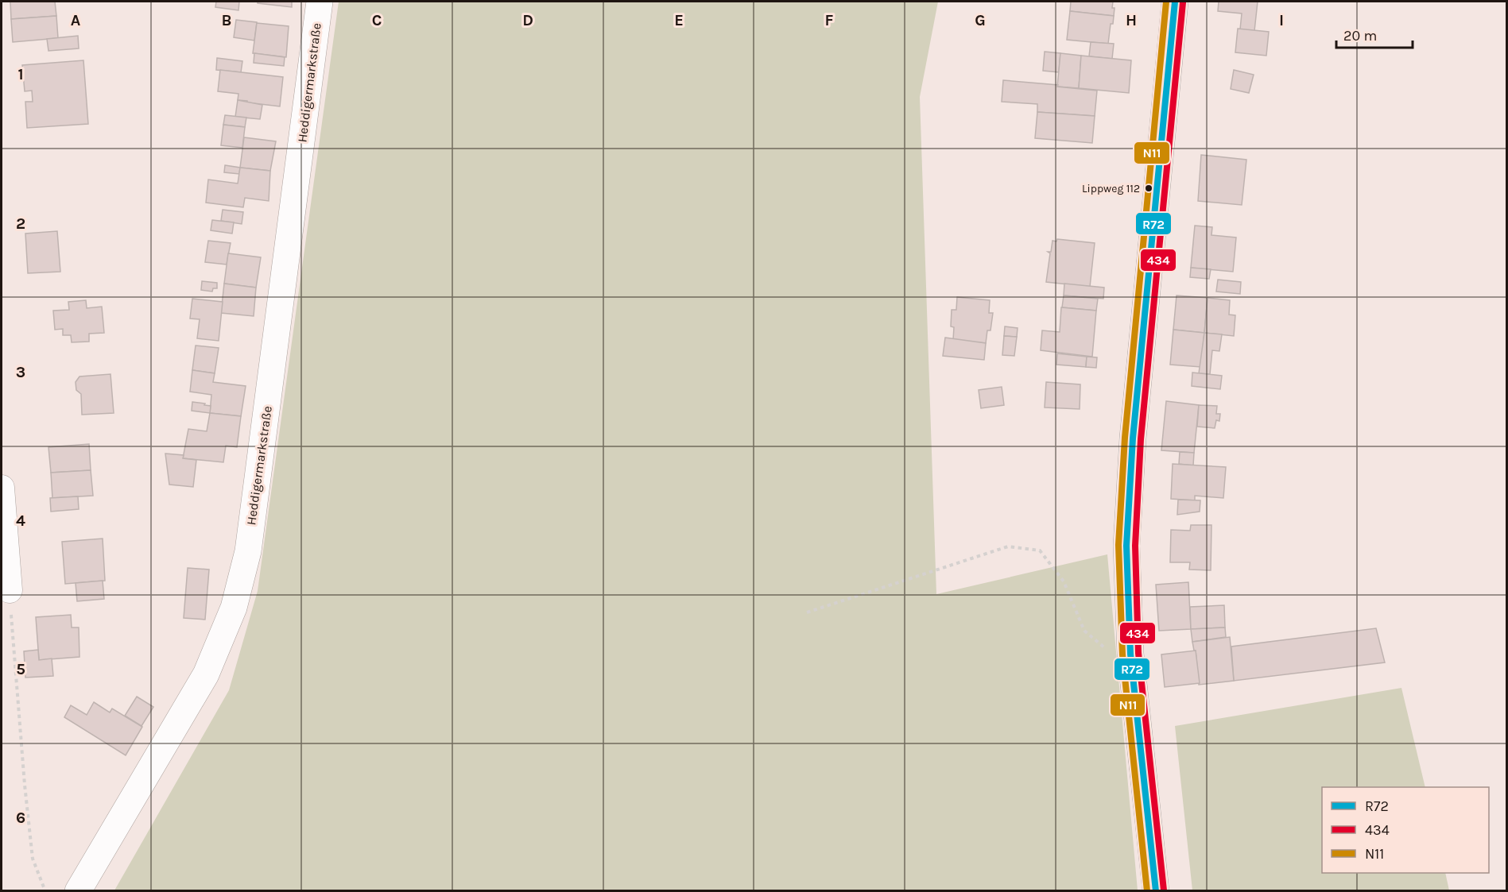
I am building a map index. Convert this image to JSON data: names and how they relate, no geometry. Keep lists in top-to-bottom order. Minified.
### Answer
{"streets":{"street":["Heddigermarkstraße"]},"places":["Lippweg 112"],"lines":["transit line R72","transit line N11","transit line 434"],"legend":["R72","434","N11"],"scale_bar":"20 m","grid":{"columns":["A","B","C","D","E","F","G","H","I"],"rows":["1","2","3","4","5","6"]}}
